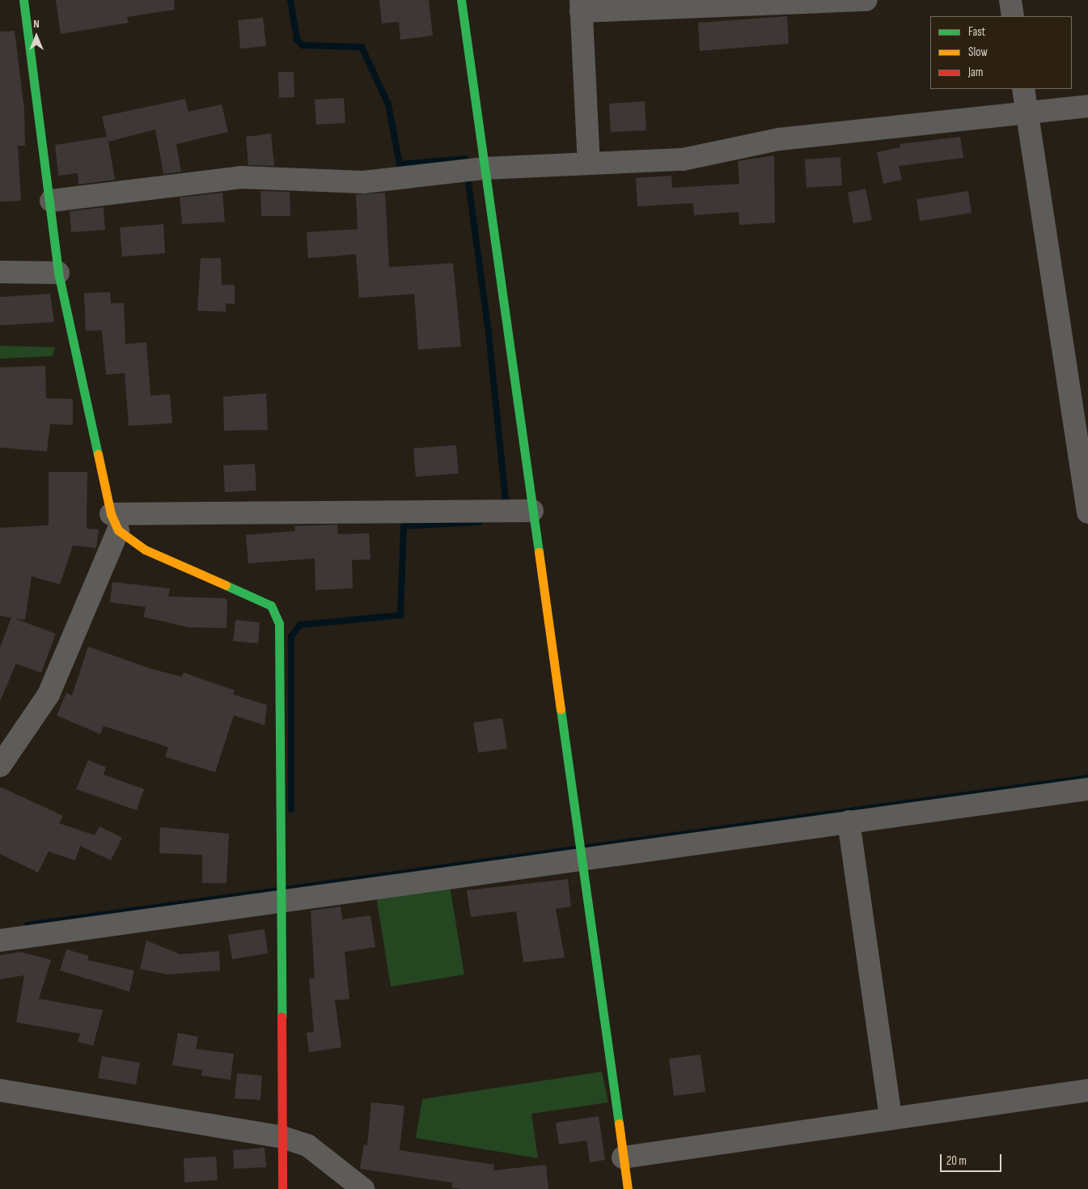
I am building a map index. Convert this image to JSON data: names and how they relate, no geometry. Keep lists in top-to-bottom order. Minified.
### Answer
{"legend":["Fast","Slow","Jam"],"scale_bar":"20 m","north":"top"}
